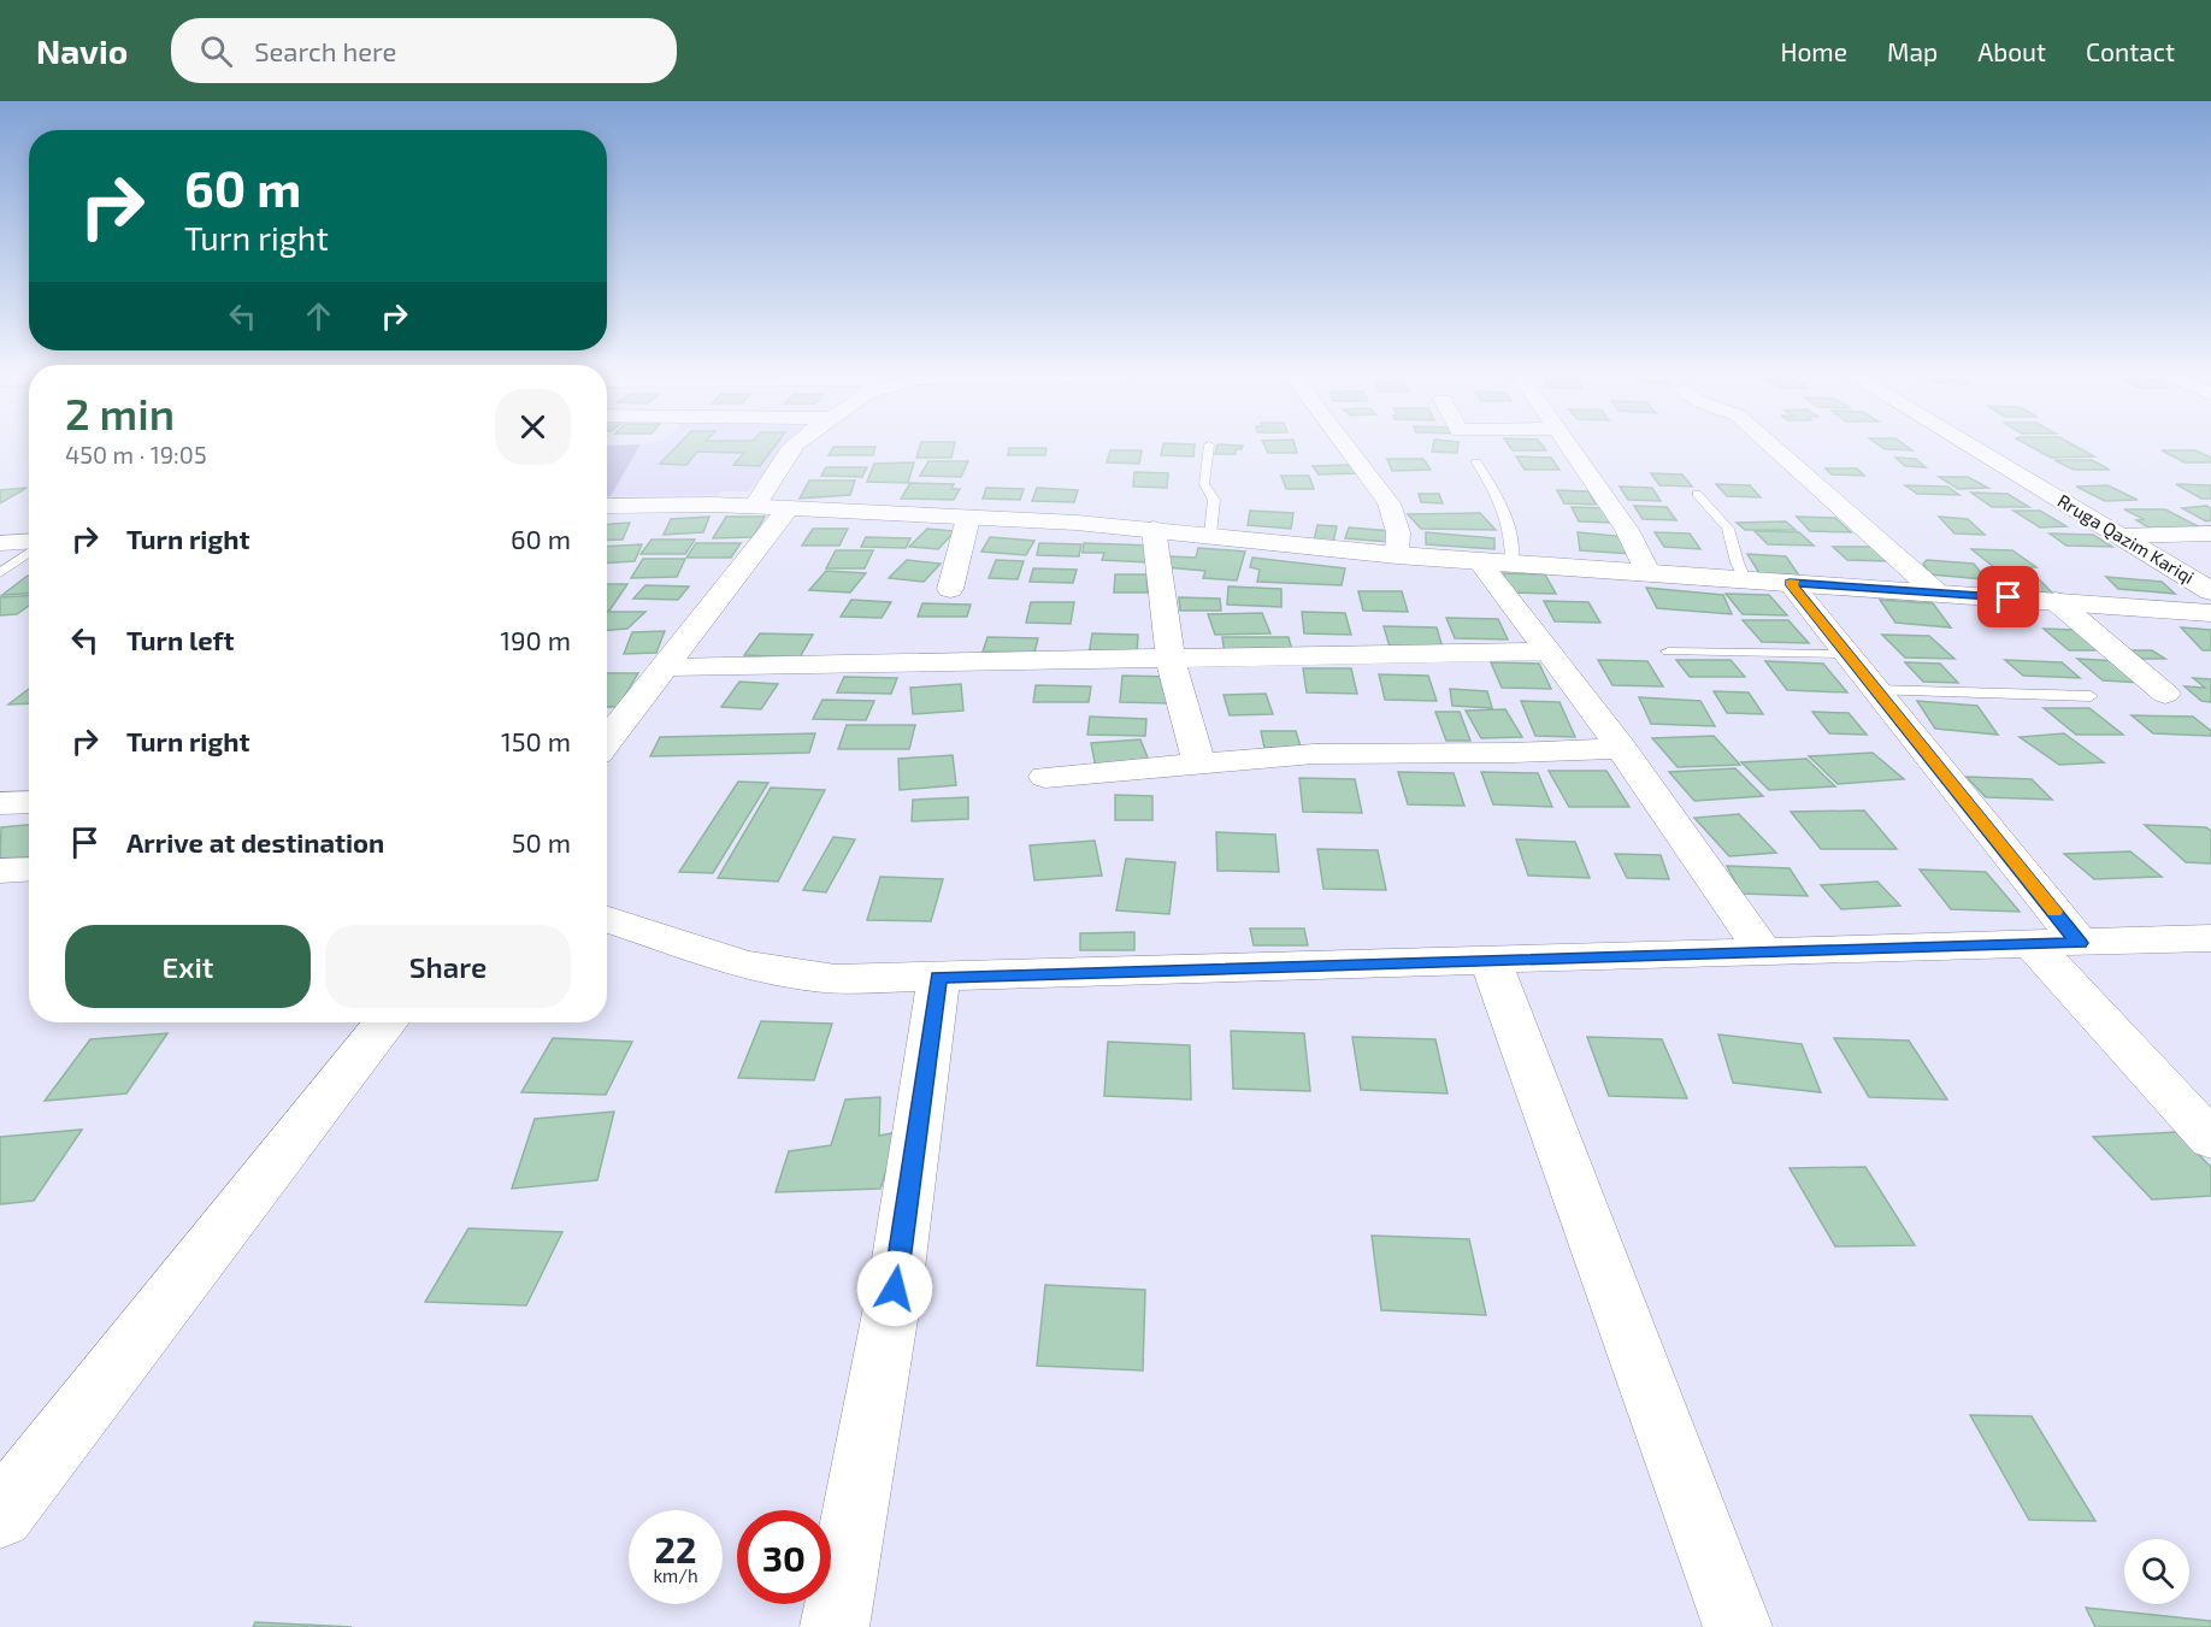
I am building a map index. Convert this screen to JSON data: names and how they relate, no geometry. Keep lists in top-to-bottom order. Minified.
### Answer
{"streets":{"street":["Rruga Qazim Kariqi"]},"page":{"header":"Navio","search":"Search here","nav":["Home","Map","About","Contact"],"turn":["60 m","Turn right"],"heading":["2 min","450 m · 19:05"],"list":[{"name":"Turn right","value":"60 m"},{"name":"Turn left","value":"190 m"},{"name":"Turn right","value":"150 m"},{"name":"Arrive at destination","value":"50 m"}],"buttons":["Exit","Share"],"speed":"22 km/h","limit":"30"}}
